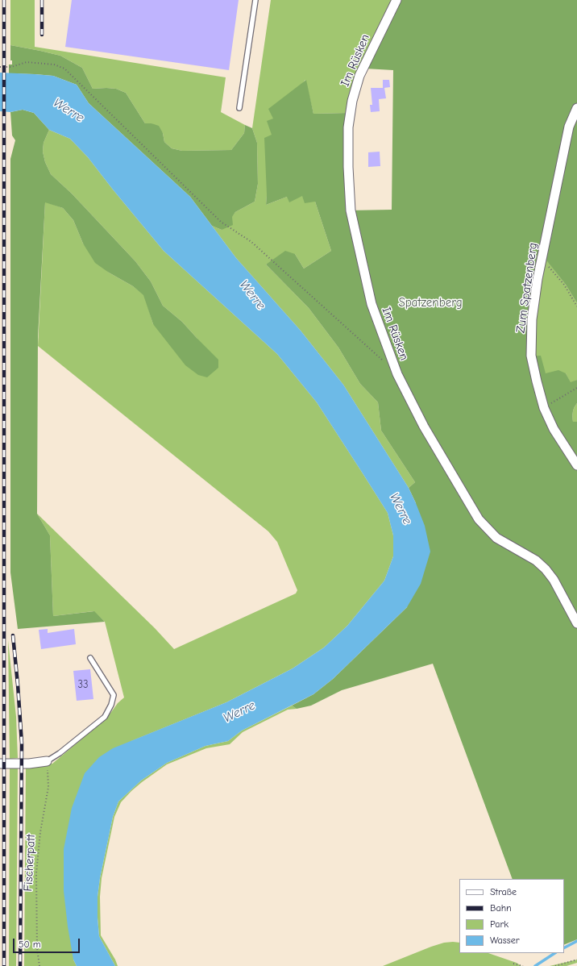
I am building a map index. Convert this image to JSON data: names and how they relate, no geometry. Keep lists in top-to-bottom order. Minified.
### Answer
{"streets":{"street":["Im Rüsken","Zum Spatzenberg"],"path":["Fischerpatt"]},"water":["Werre"],"parks":["Spatzenberg"],"house_numbers":["33"],"legend":["Straße","Bahn","Park","Wasser"],"scale_bar":"50 m"}
